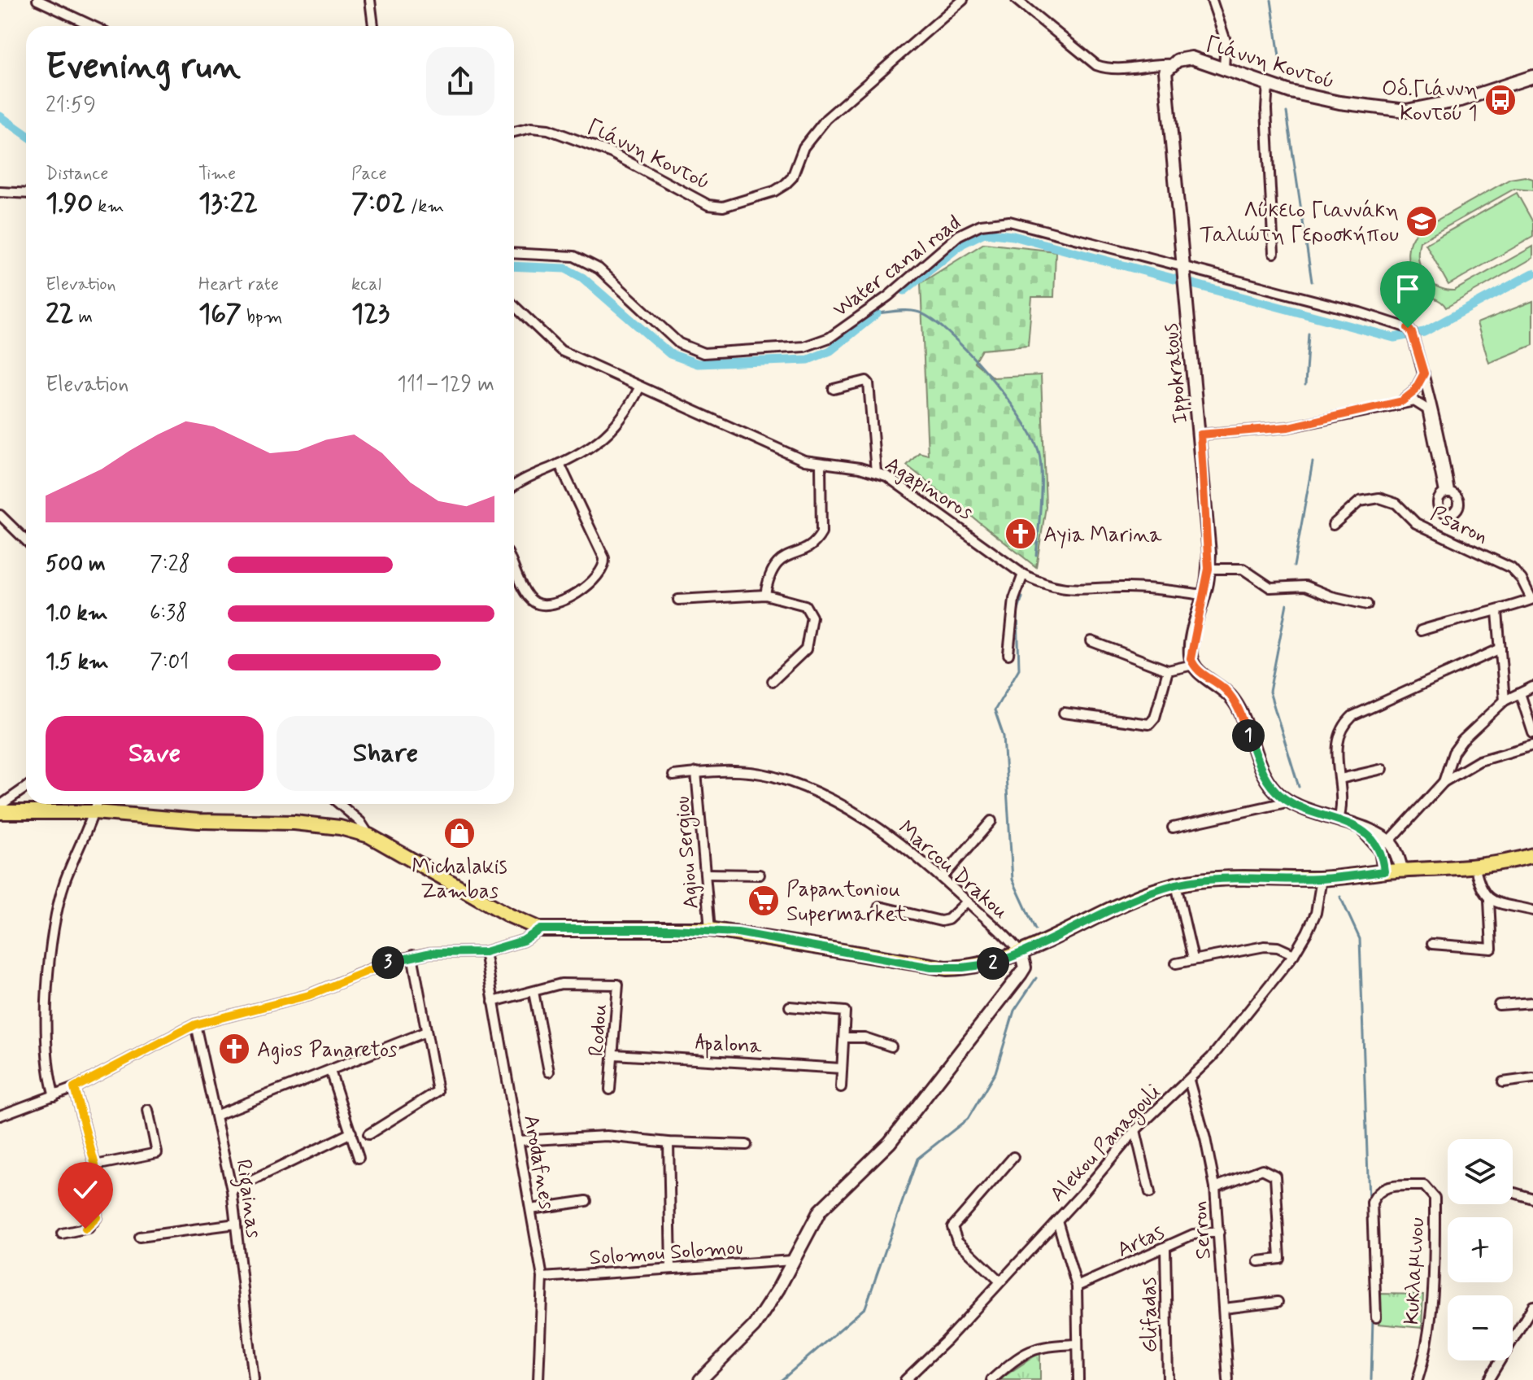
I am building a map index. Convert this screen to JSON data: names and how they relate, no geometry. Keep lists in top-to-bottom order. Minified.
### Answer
{"streets":{"street":["Γιάννη Κοντού","Water canal road","Ippokratous","Agapinoros","Psaron","Agiou Sergiou","Marcou Drakou","Rodou","Apalona","Alekou Panagouli","Arodafnes","Rigainas","Serron","Artas","Solomou Solomou","Κυκλαμινου","Glifadas"]},"crossings":[["Γιάννη Κοντού","Ippokratous"],["Water canal road","Ippokratous"],["Ippokratous","Agapinoros"],["Agiou Sergiou","Marcou Drakou"],["Rodou","Apalona"],["Rodou","Arodafnes"],["Alekou Panagouli","Serron"],["Arodafnes","Solomou Solomou"],["Serron","Artas"],["Artas","Glifadas"]],"places":{"bus stop":["Οδ.Γιάννη Κοντού 1"],"school or university":["Λύκειο Γιαννάκη Ταλιώτη Γεροσκήπου"],"church":["Ayia Marina","Agios Panaretos"],"shop":["Michalakis Zambas"],"supermarket":["Papantoniou Supermarket"]},"page":{"heading":["Evening run","21:59"],"stats":[["Distance","1.90 km"],["Time","13:22"],["Pace","7:02 /km"],["Elevation","22 m"],["Heart rate","167 bpm"],["kcal","123"]],"chart":["Elevation","111–129 m"],"list":[{"name":"500 m","note":"7:28"},{"name":"1.0 km","note":"6:38"},{"name":"1.5 km","note":"7:01"}],"buttons":["Save","Share"],"pins":["1","3","2"],"map_buttons":["+","−"]}}
